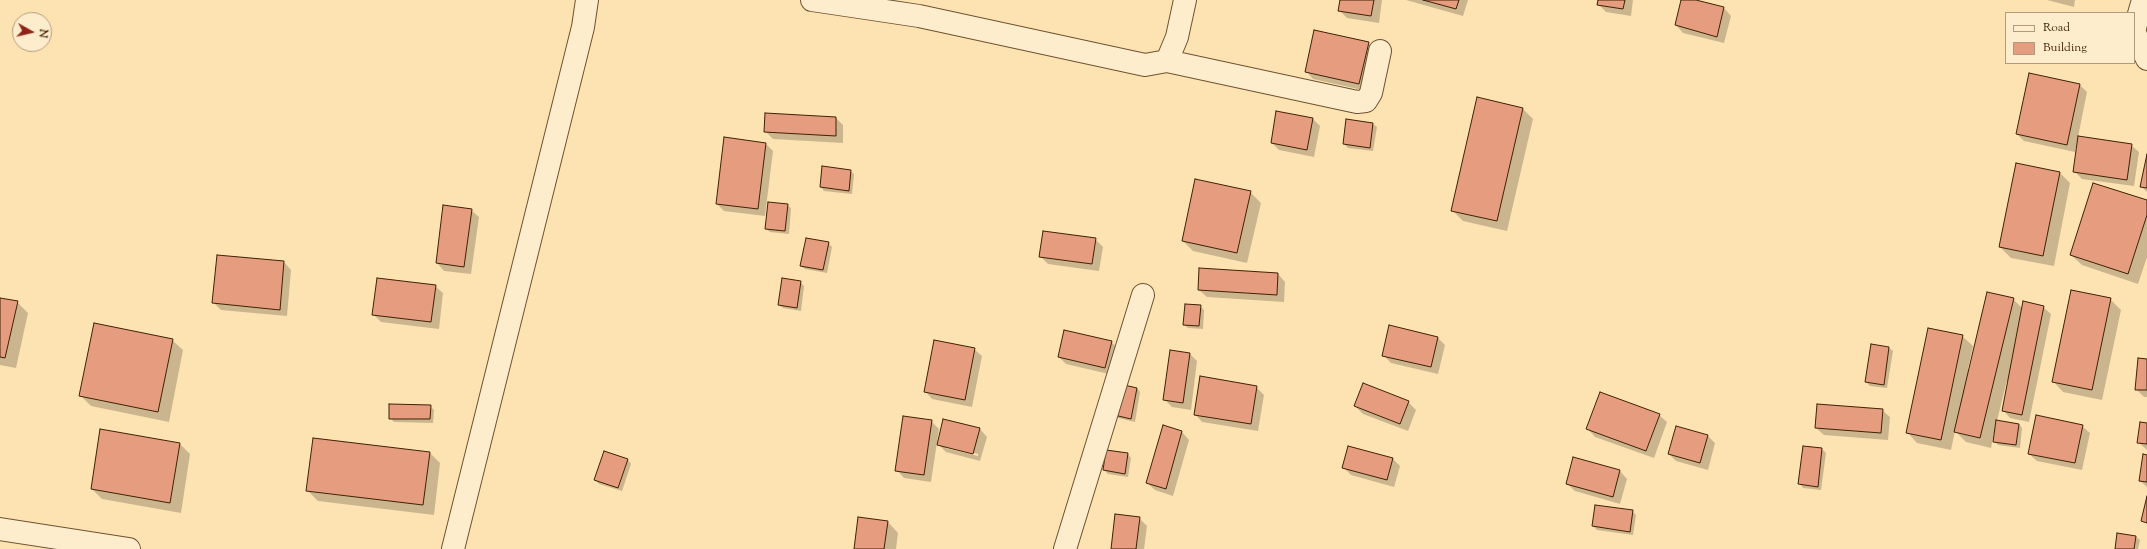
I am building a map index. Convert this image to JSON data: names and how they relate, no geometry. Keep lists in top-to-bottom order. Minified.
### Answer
{"legend":["Road","Building"],"north":"right"}
